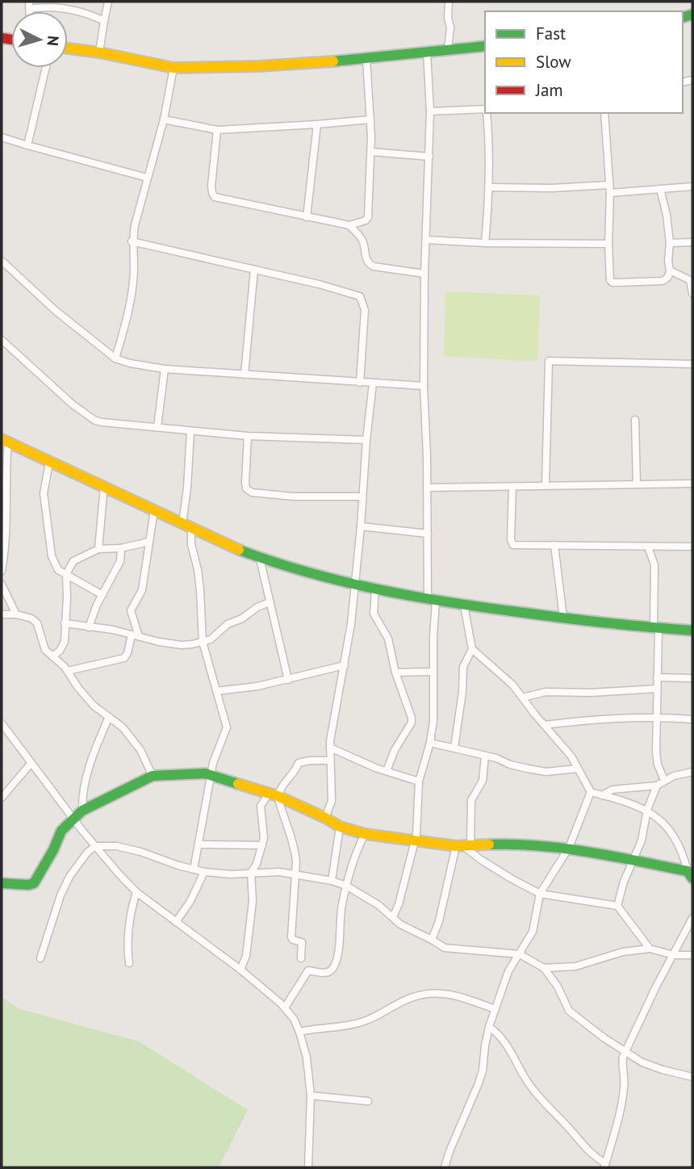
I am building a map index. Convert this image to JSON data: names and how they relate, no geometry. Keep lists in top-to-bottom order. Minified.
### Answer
{"legend":["Fast","Slow","Jam"],"north":"right"}
